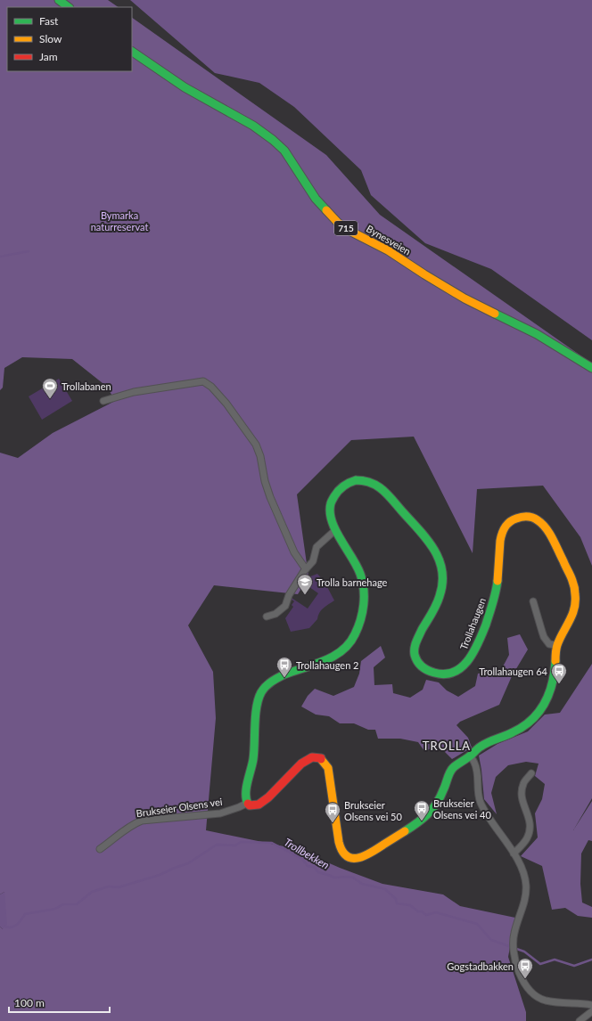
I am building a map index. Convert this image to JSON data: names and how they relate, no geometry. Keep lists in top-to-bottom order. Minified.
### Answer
{"streets":{"street":["715","Bynesveien","Trollahaugen","Brukseier Olsens vei"]},"crossings":[["Trollahaugen","Brukseier Olsens vei"]],"districts":["TROLLA"],"water":["Trollbekken"],"parks":["Bymarka naturreservat"],"places":{"sports":["Trollabanen"],"school or university":["Trolla barnehage"],"bus stop":["Trollahaugen 2","Trollahaugen 64","Brukseier Olsens vei 40","Brukseier Olsens vei 50","Gogstadbakken"]},"legend":["Fast","Slow","Jam"],"scale_bar":"100 m"}
